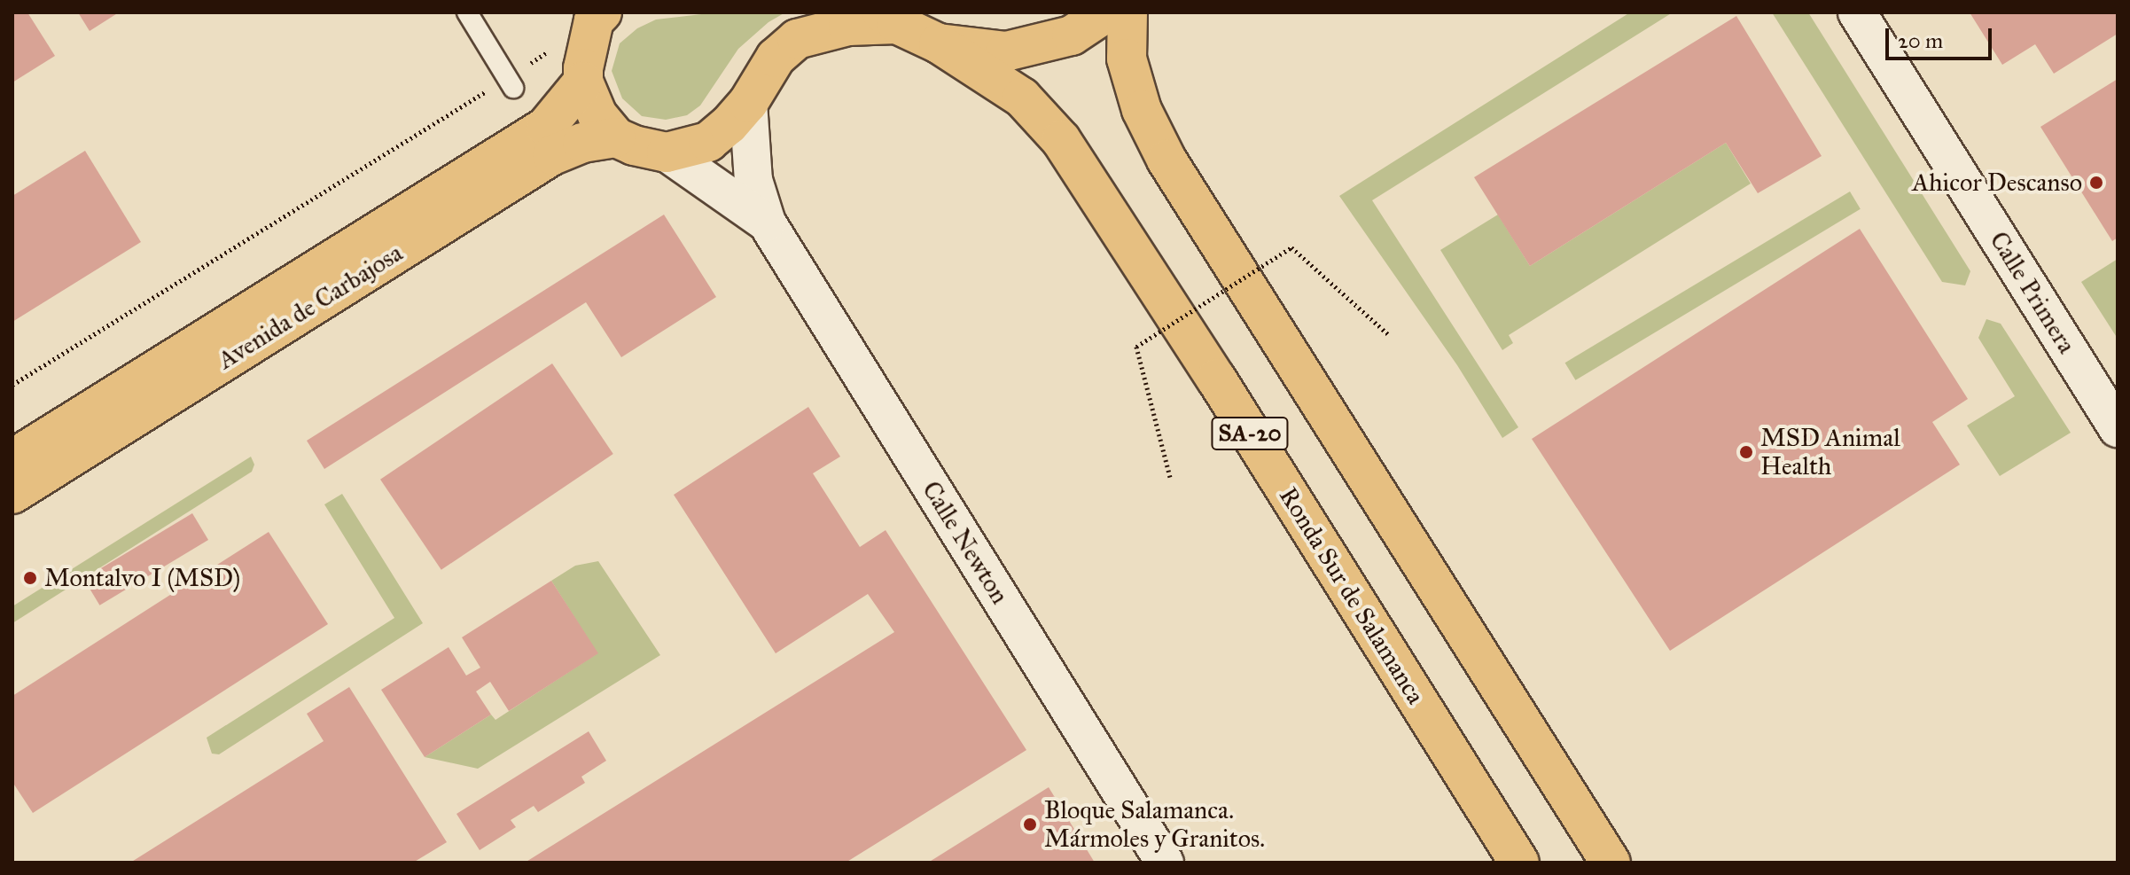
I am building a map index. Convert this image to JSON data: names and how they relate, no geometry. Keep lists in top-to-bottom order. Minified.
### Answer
{"streets":{"main road":["Avenida de Carbajosa","SA-20","Ronda Sur de Salamanca"],"street":["Calle Primera","Calle Newton"]},"crossings":[["Avenida de Carbajosa","Calle Newton"],["Avenida de Carbajosa","Ronda Sur de Salamanca"]],"places":["Ahicor Descanso","MSD Animal Health","Montalvo I (MSD)","Bloque Salamanca. Mármoles y Granitos."],"scale_bar":"20 m"}
